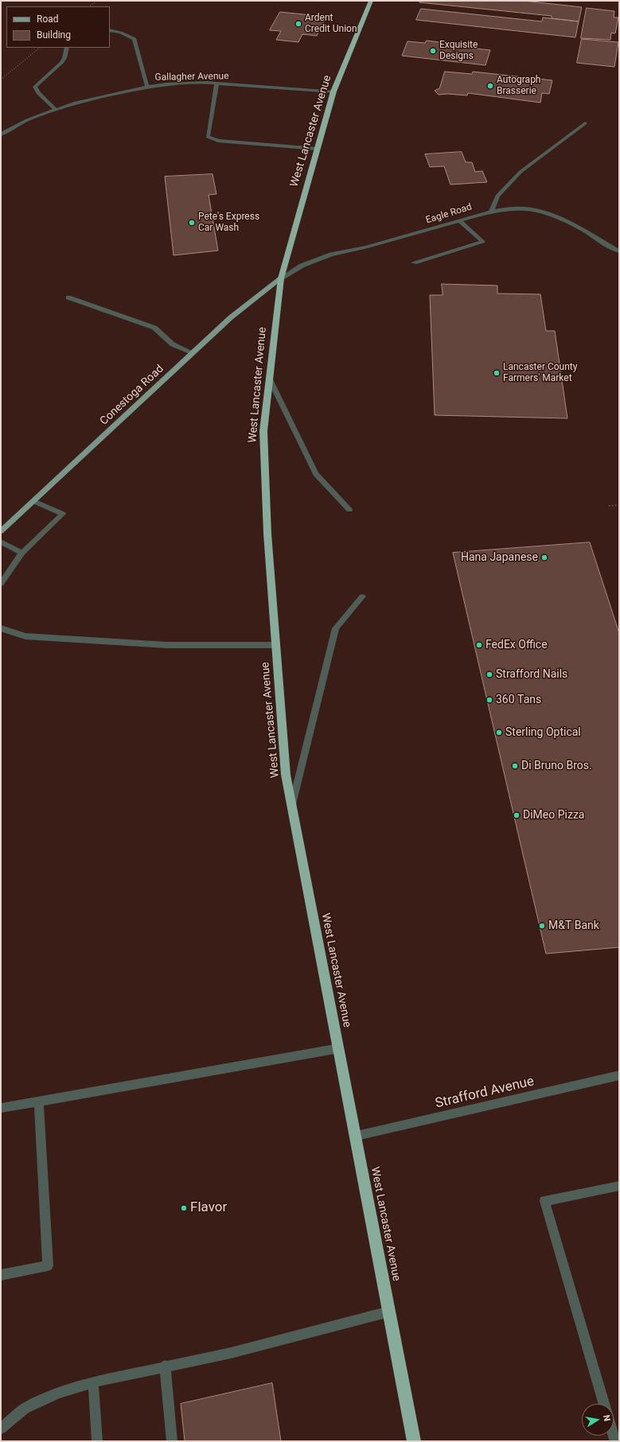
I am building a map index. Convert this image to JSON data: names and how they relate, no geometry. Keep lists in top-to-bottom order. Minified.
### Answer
{"streets":{"highway":["West Lancaster Avenue"],"main road":["Conestoga Road"],"street":["Gallagher Avenue","Eagle Road","Strafford Avenue"]},"crossings":[["Gallagher Avenue","West Lancaster Avenue"],["West Lancaster Avenue","Eagle Road"],["West Lancaster Avenue","Conestoga Road"],["West Lancaster Avenue","Strafford Avenue"],["Eagle Road","Conestoga Road"]],"places":["Ardent Credit Union","Exquisite Designs","Autograph Brasserie","Pete's Express Car Wash","Lancaster County Farmers' Market","Hana Japanese","FedEx Office","Strafford Nails","360 Tans","Sterling Optical","Di Bruno Bros.","DiMeo Pizza","M&T Bank","Flavor"],"legend":["Road","Building"],"north":"right"}
